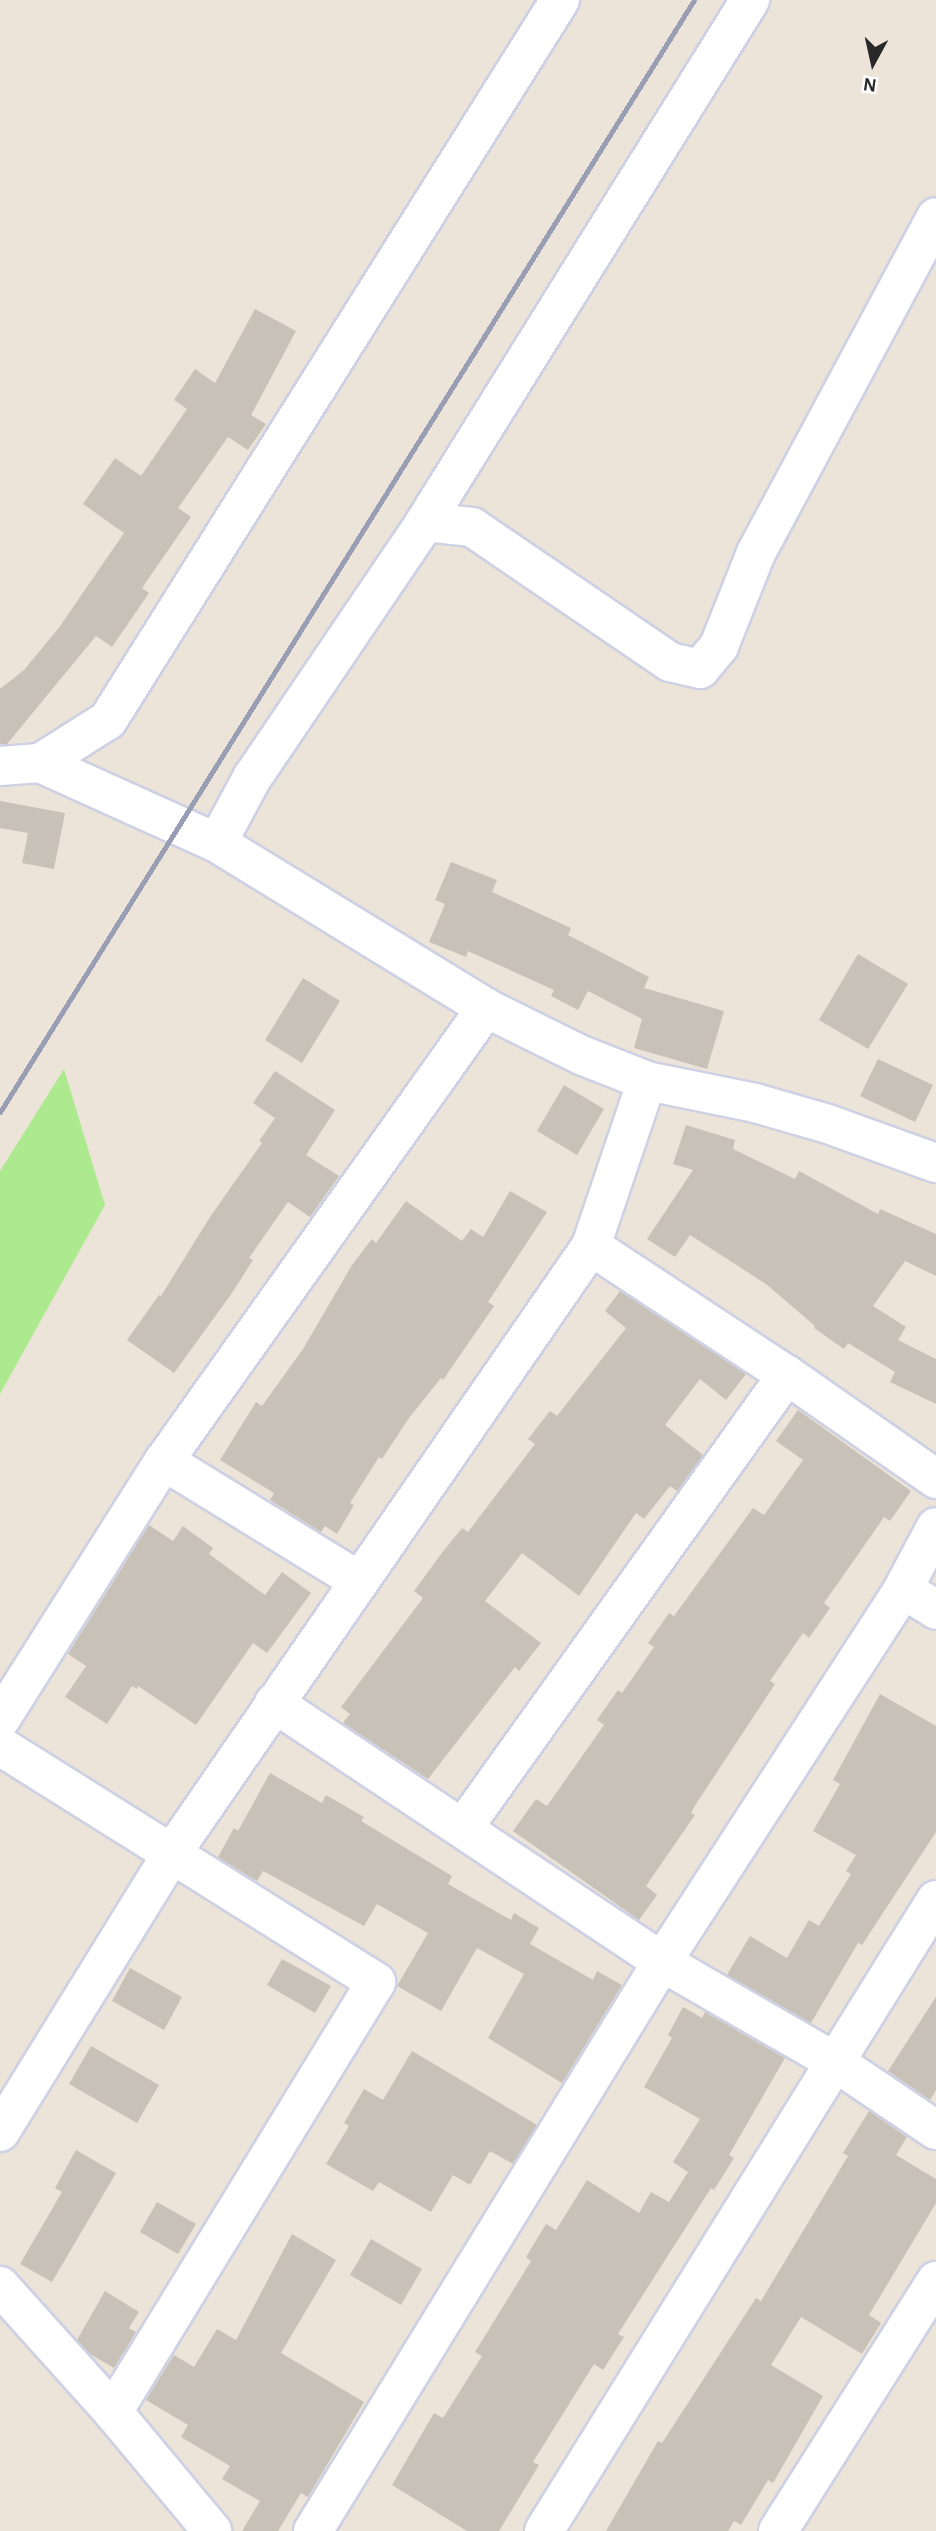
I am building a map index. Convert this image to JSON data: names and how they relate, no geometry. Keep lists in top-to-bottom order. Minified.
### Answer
{"north":"bottom"}
